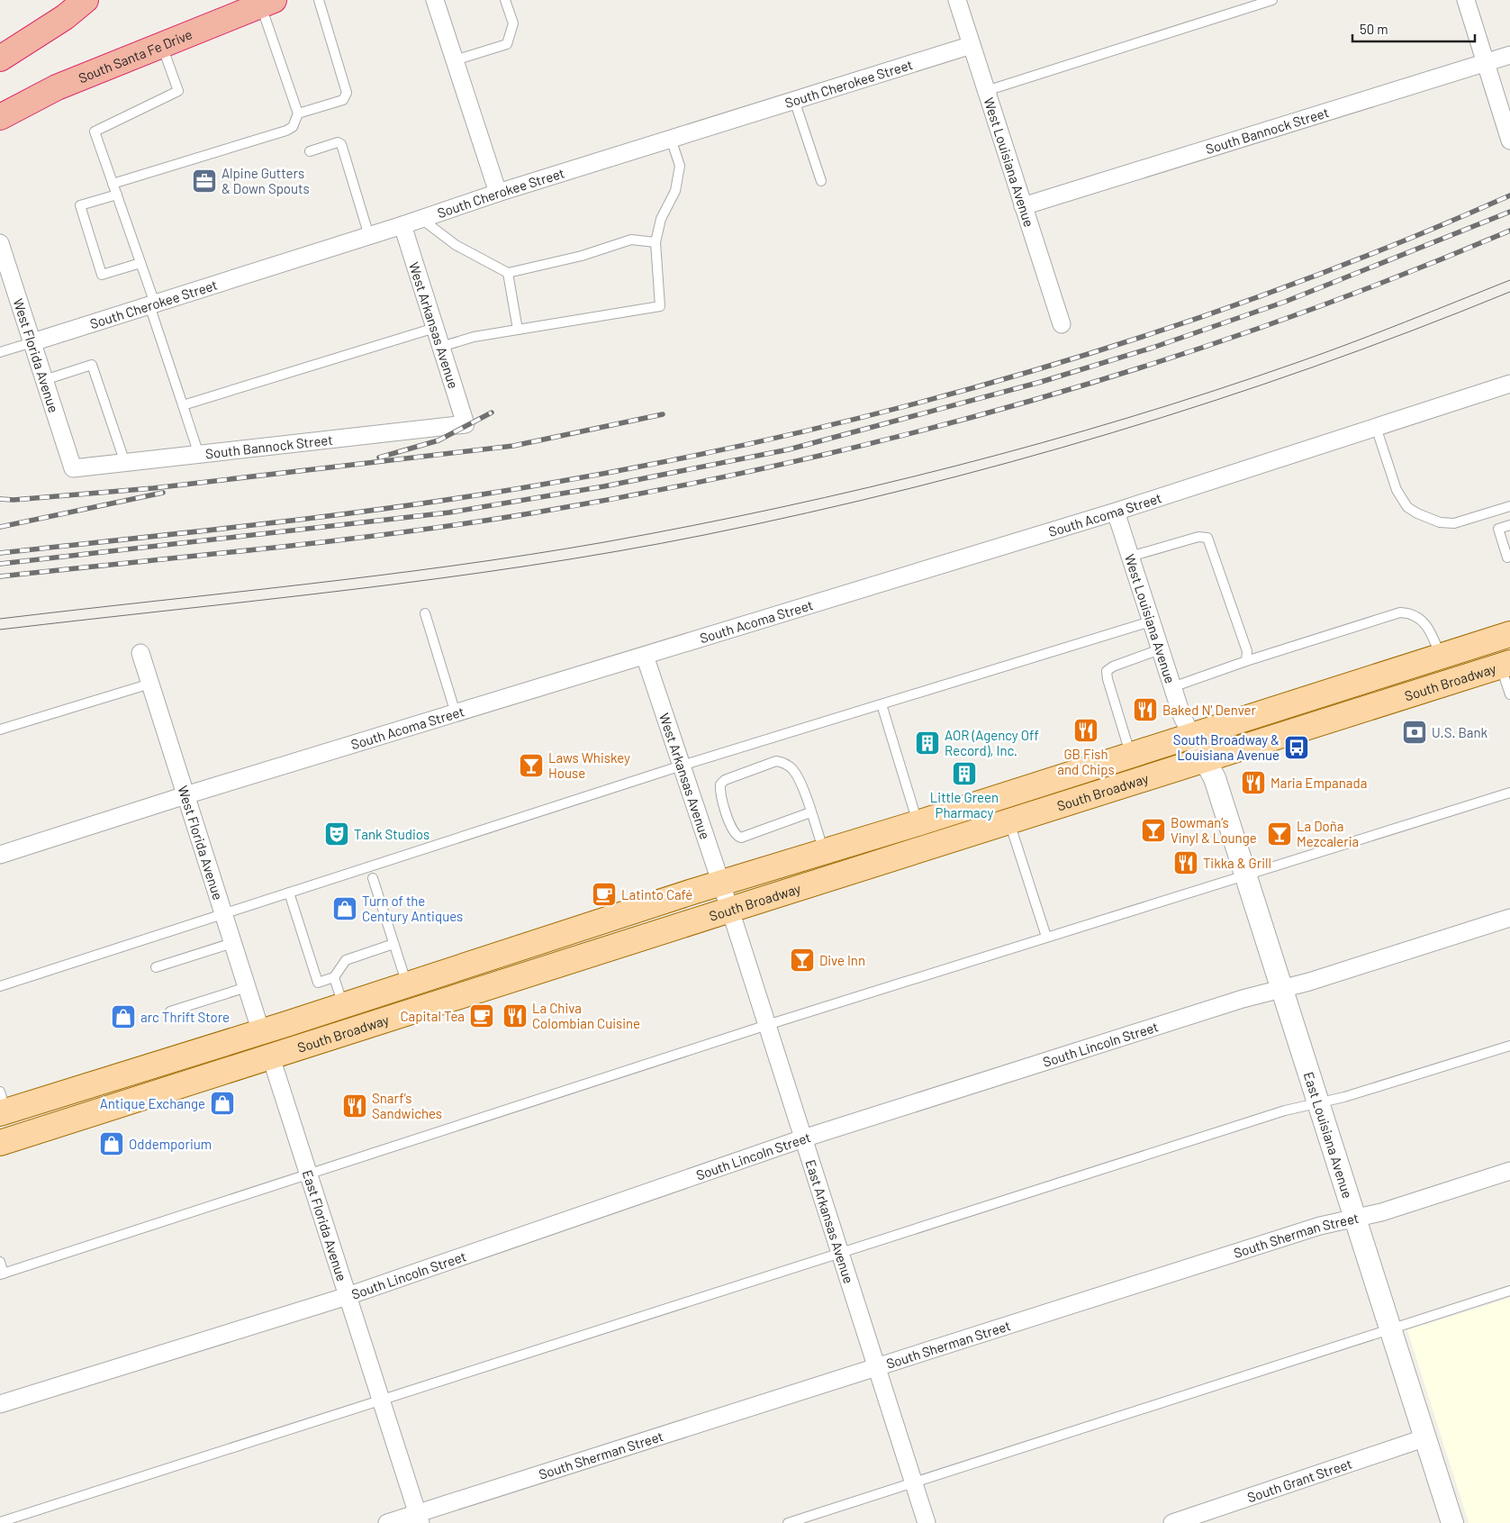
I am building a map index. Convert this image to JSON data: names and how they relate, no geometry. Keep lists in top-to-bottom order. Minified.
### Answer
{"streets":{"highway":["South Santa Fe Drive"],"main road":["South Broadway"],"street":["South Cherokee Street","South Bannock Street","West Louisiana Avenue","West Arkansas Avenue","West Florida Avenue","South Acoma Street","South Lincoln Street","East Louisiana Avenue","East Arkansas Avenue","East Florida Avenue","South Sherman Street","South Grant Street"]},"crossings":[["South Cherokee Street","West Louisiana Avenue"],["South Cherokee Street","West Arkansas Avenue"],["South Cherokee Street","West Florida Avenue"],["South Bannock Street","West Louisiana Avenue"],["South Bannock Street","West Arkansas Avenue"],["South Bannock Street","West Florida Avenue"],["West Louisiana Avenue","South Acoma Street"],["West Louisiana Avenue","South Broadway"],["West Louisiana Avenue","East Louisiana Avenue"],["West Arkansas Avenue","South Acoma Street"],["West Arkansas Avenue","South Broadway"],["West Arkansas Avenue","East Arkansas Avenue"],["West Florida Avenue","South Acoma Street"],["West Florida Avenue","South Broadway"],["South Broadway","East Louisiana Avenue"],["South Broadway","East Arkansas Avenue"],["South Broadway","East Florida Avenue"],["South Lincoln Street","East Louisiana Avenue"],["South Lincoln Street","East Arkansas Avenue"],["South Lincoln Street","East Florida Avenue"],["East Louisiana Avenue","South Sherman Street"],["East Louisiana Avenue","South Grant Street"],["East Arkansas Avenue","South Sherman Street"],["East Florida Avenue","South Sherman Street"]],"places":{"office":["Alpine Gutters & Down Spouts"],"restaurant":["Baked N' Denver","GB Fish and Chips","Maria Empanada","Tikka & Grill","La Chiva Colombian Cuisine","Snarf's Sandwiches"],"bank":["U.S. Bank"],"building":["AOR (Agency Off Record), Inc.","Little Green Pharmacy"],"bus stop":["South Broadway & Louisiana Avenue"],"bar":["Laws Whiskey House","Bowman’s Vinyl & Lounge","La Doña Mezcaleria","Dive Inn"],"theatre":["Tank Studios"],"cafe":["Latinto Café","Capital Tea"],"shop":["Turn of the Century Antiques","arc Thrift Store","Antique Exchange","Oddemporium"]},"scale_bar":"50 m"}
